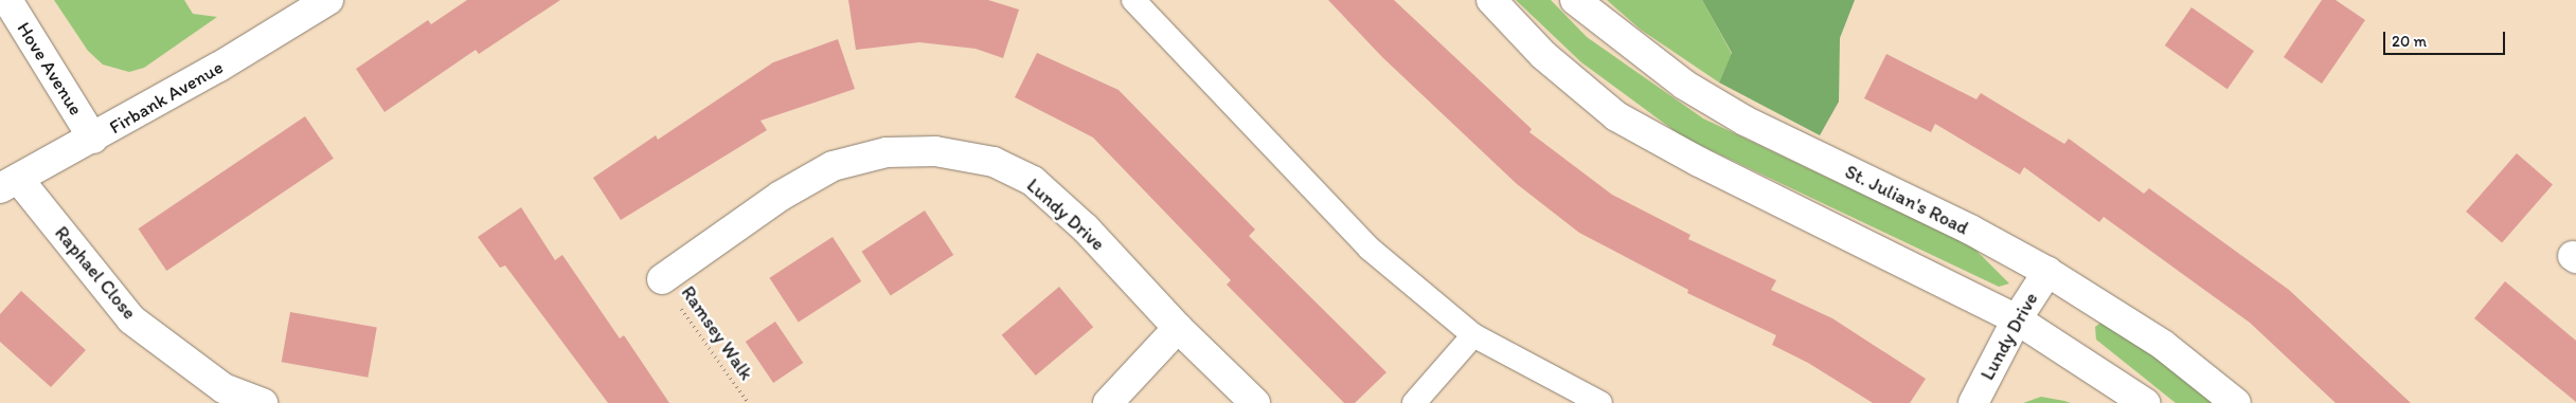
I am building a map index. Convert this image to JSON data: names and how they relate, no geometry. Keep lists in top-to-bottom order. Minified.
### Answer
{"streets":{"street":["Hove Avenue","Firbank Avenue","St. Julian's Road","Lundy Drive","Raphael Close"],"path":["Ramsey Walk"]},"crossings":[["Hove Avenue","Firbank Avenue"],["Firbank Avenue","Raphael Close"],["St. Julian's Road","Lundy Drive"],["Lundy Drive","Ramsey Walk"]],"scale_bar":"20 m"}
